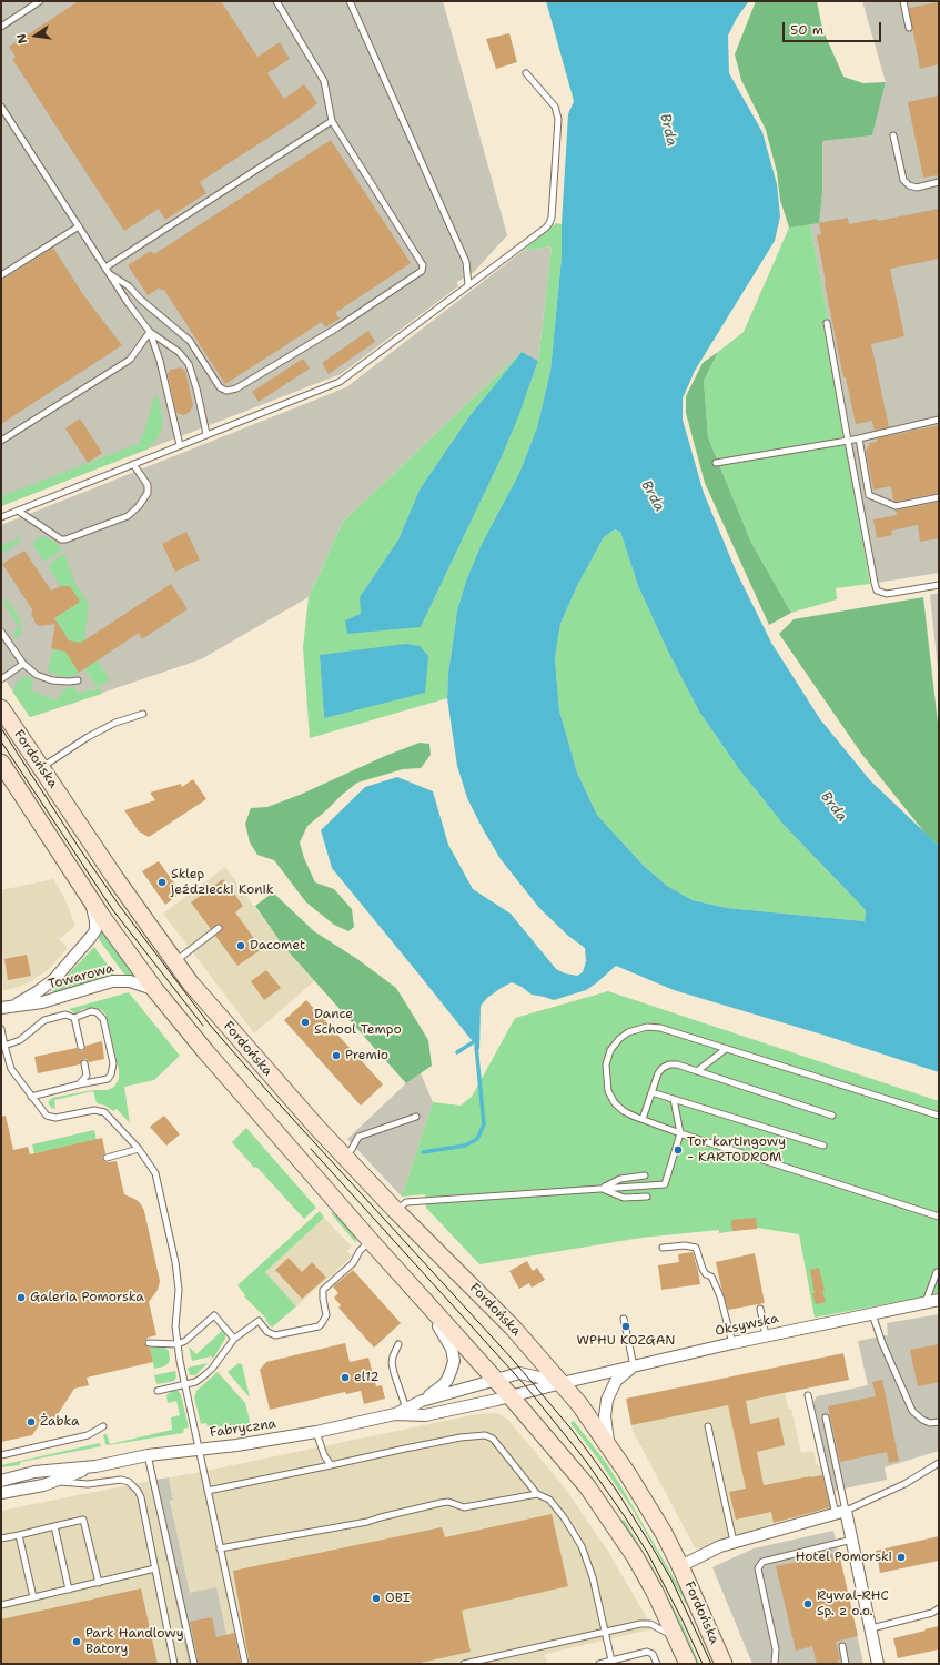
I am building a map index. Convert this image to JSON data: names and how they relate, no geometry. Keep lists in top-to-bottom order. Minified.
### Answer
{"streets":{"main road":["Fordońska"],"street":["Towarowa","Oksywska","Fabryczna"]},"crossings":[["Fordońska","Oksywska"],["Fordońska","Fabryczna"],["Oksywska","Fabryczna"]],"water":["Brda"],"places":["Sklep jeździecki Konik","Dacomet","Dance School Tempo","Premio","Tor kartingowy - KARTODROM","Galeria Pomorska","WPHU KOZGAN","el12","Żabka","Hotel Pomorski","OBI","Rywal-RHC Sp. z o.o.","Park Handlowy Batory"],"scale_bar":"50 m","north":"left"}
